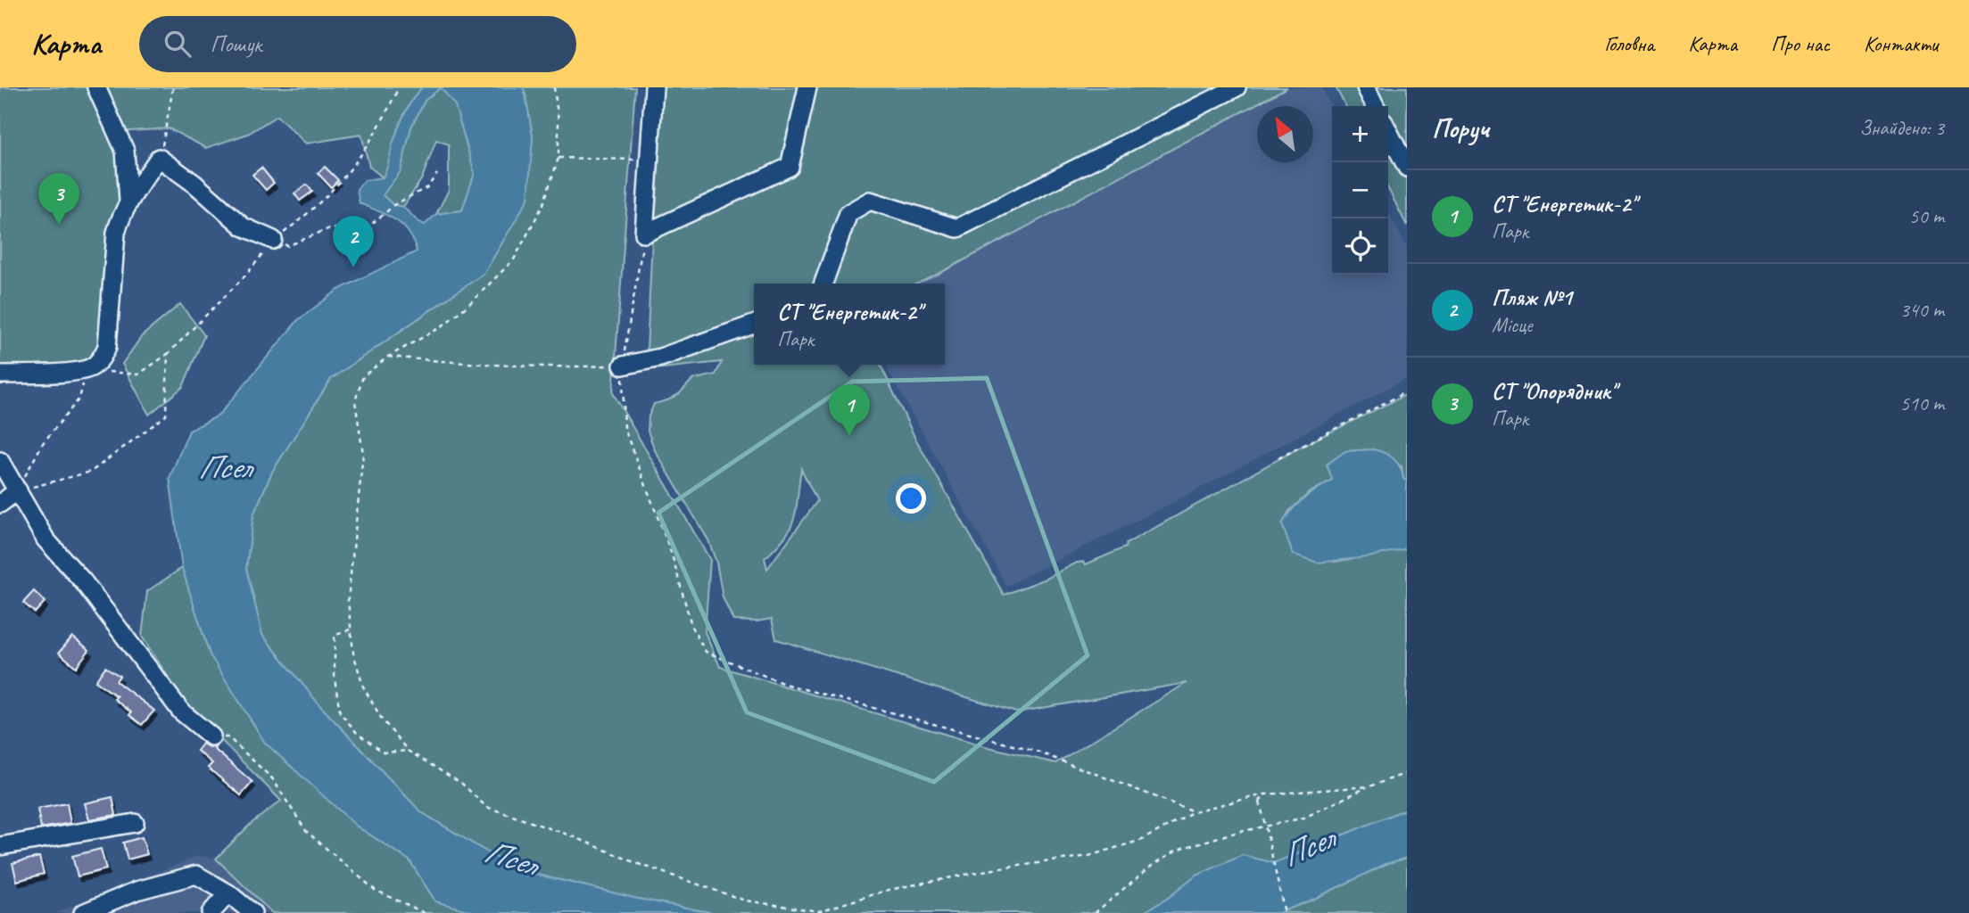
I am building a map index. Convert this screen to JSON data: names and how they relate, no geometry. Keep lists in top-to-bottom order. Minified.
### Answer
{"water":["Псел"],"north":"top left","page":{"header":"Карта","search":"Пошук","nav":["Головна","Карта","Про нас","Контакти"],"heading":["Поруч","Знайдено: 3"],"map_buttons":["+","−"],"list":[{"mark":"1","name":"СТ \"Енергетик-2\"","note":"Парк","value":"50 m"},{"mark":"2","name":"Пляж №1","note":"Місце","value":"340 m"},{"mark":"3","name":"СТ \"Опорядник\"","note":"Парк","value":"510 m"}],"pins":["3","2","1"],"popup":["СТ \"Енергетик-2\"","Парк"]}}
